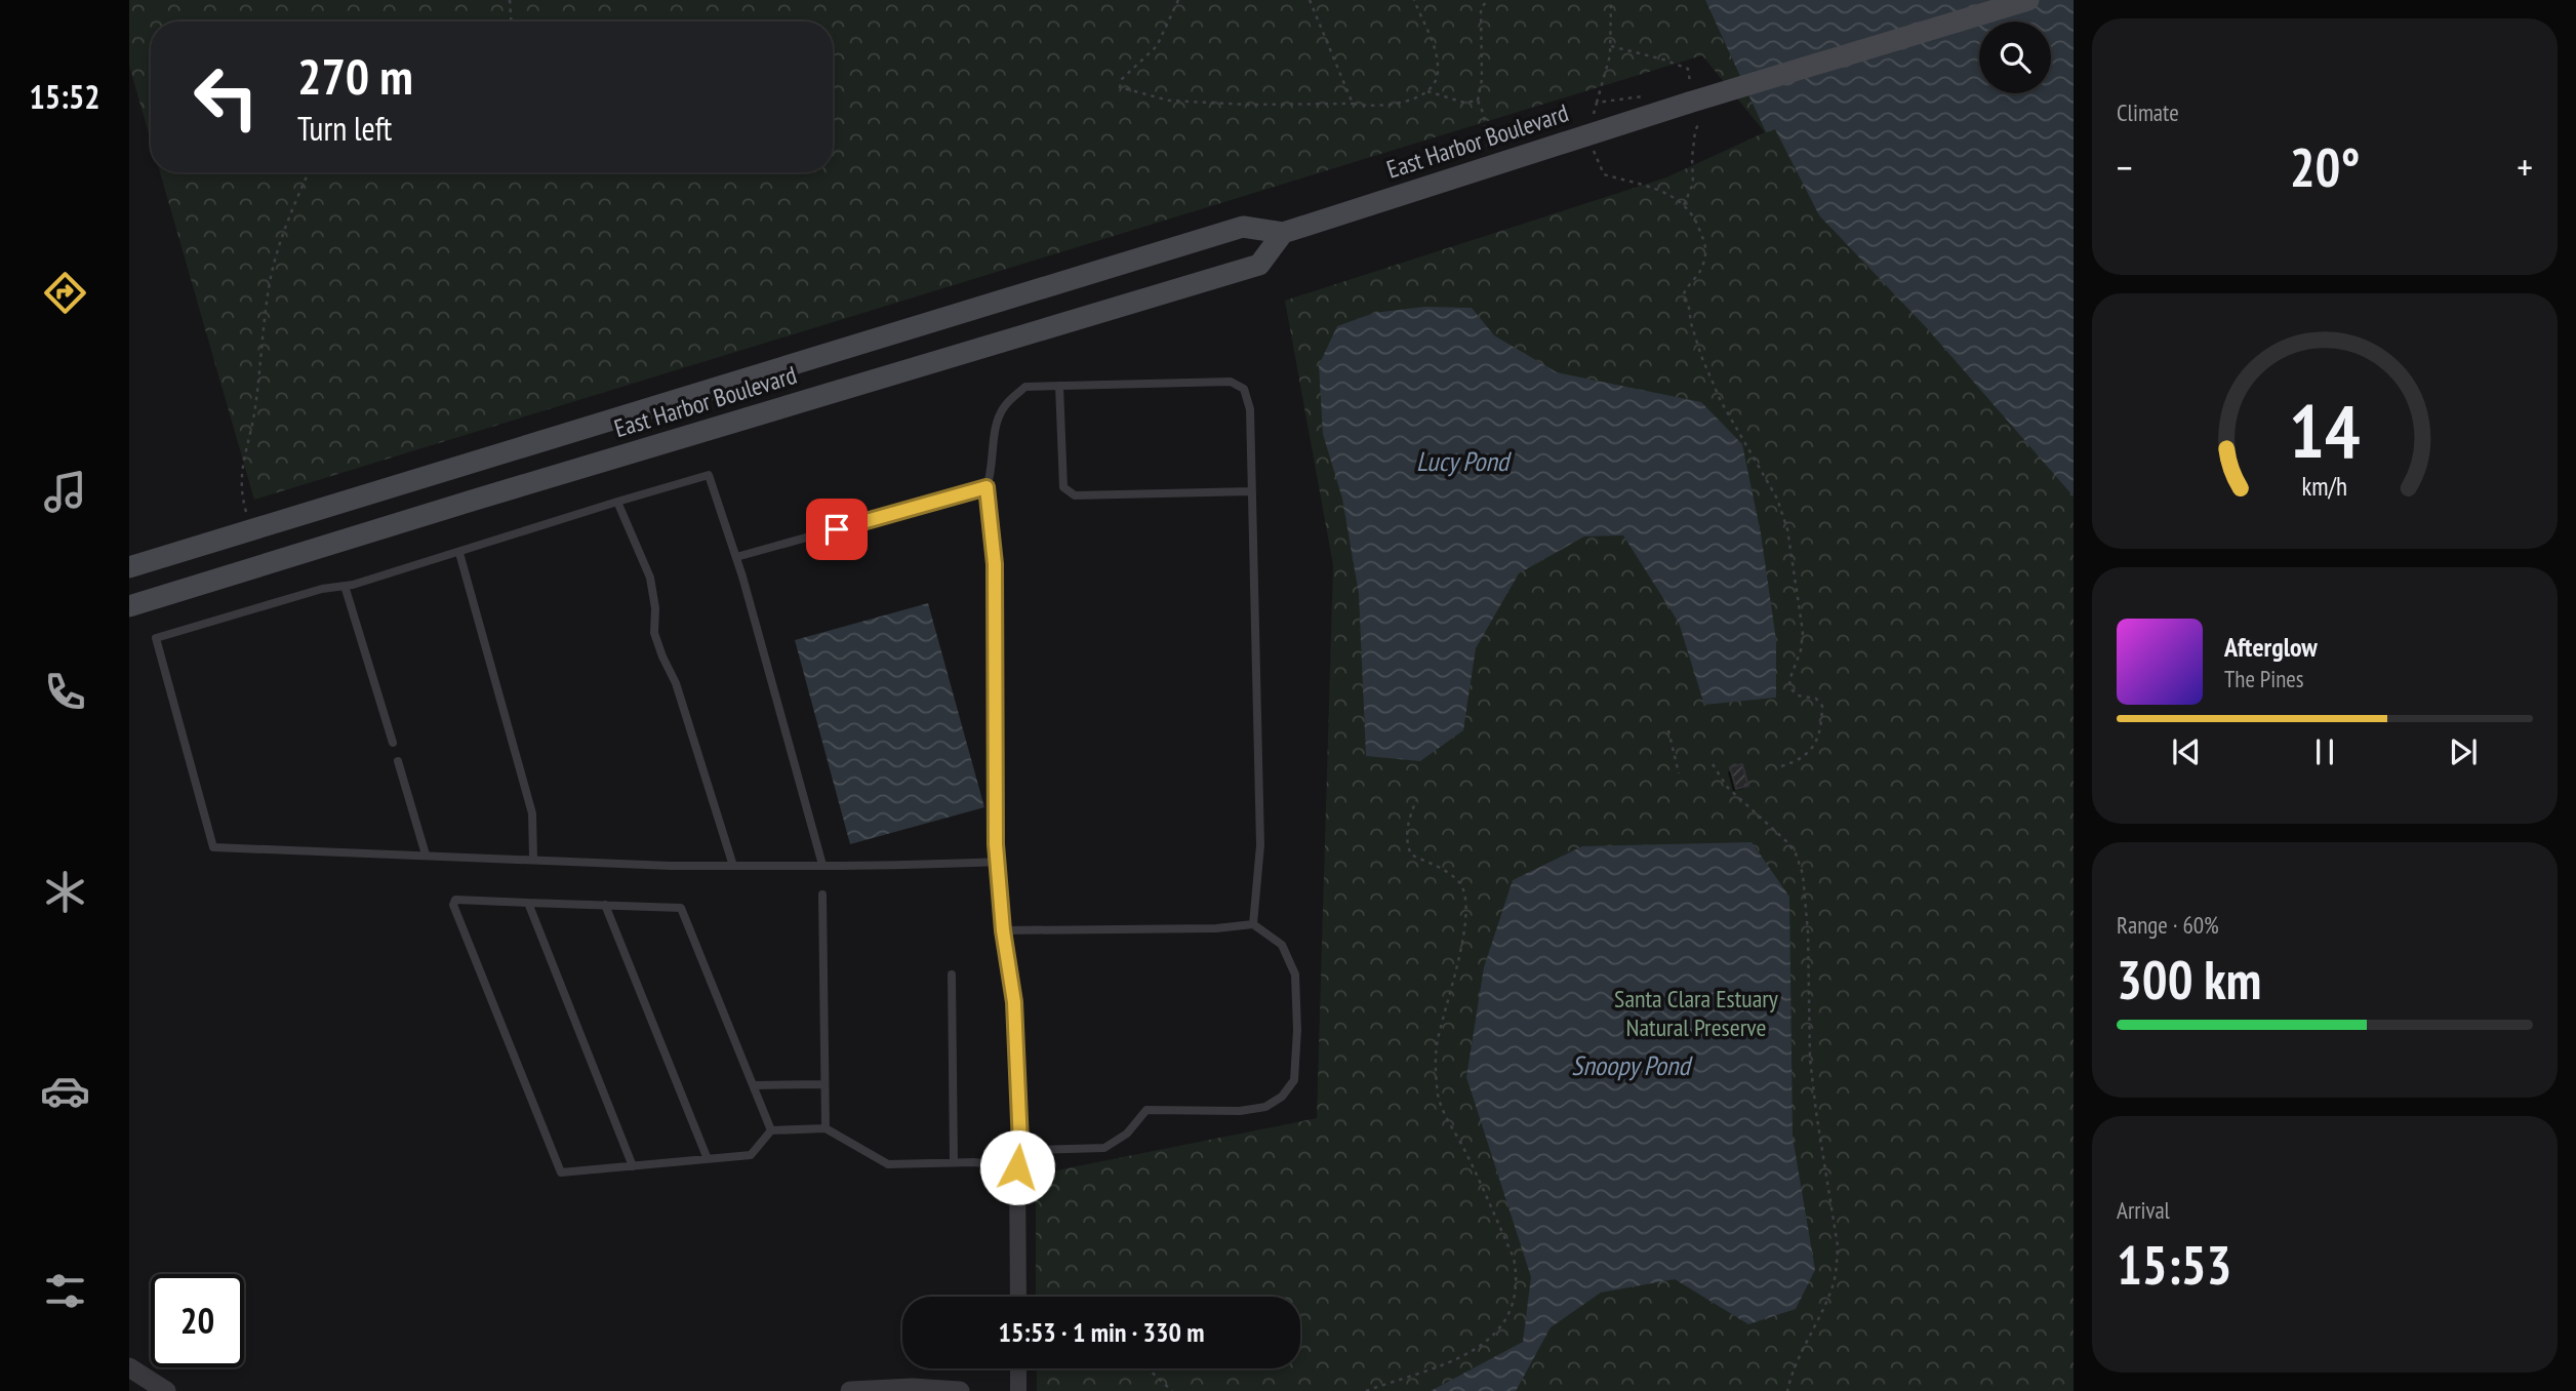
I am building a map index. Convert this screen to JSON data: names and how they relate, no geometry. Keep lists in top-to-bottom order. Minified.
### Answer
{"streets":{"main road":["East Harbor Boulevard"]},"water":["Lucy Pond","Snoopy Pond"],"parks":["Santa Clara Estuary Natural Preserve"],"page":{"tabs":"15:52","tile":["Climate",["Range · 60%","300 km"],["Arrival","15:53"]],"turn":["270 m","Turn left"],"heat":["−","20°","+"],"song":["Afterglow","The Pines"],"limit":"20","trip":"15:53 · 1 min · 330 m","gauge":["14","km/h"]}}
